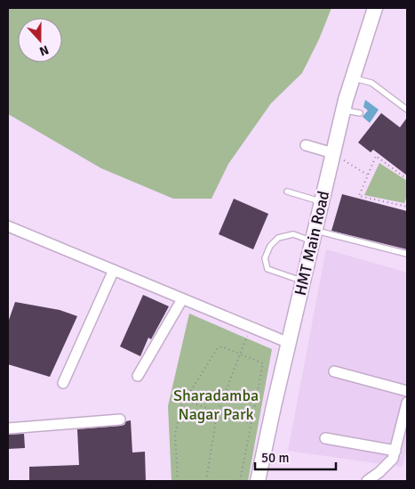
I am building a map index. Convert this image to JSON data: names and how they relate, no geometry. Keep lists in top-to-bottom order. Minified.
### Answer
{"streets":{"street":["HMT Main Road"]},"parks":["Sharadamba Nagar Park"],"scale_bar":"50 m","north":"bottom"}
